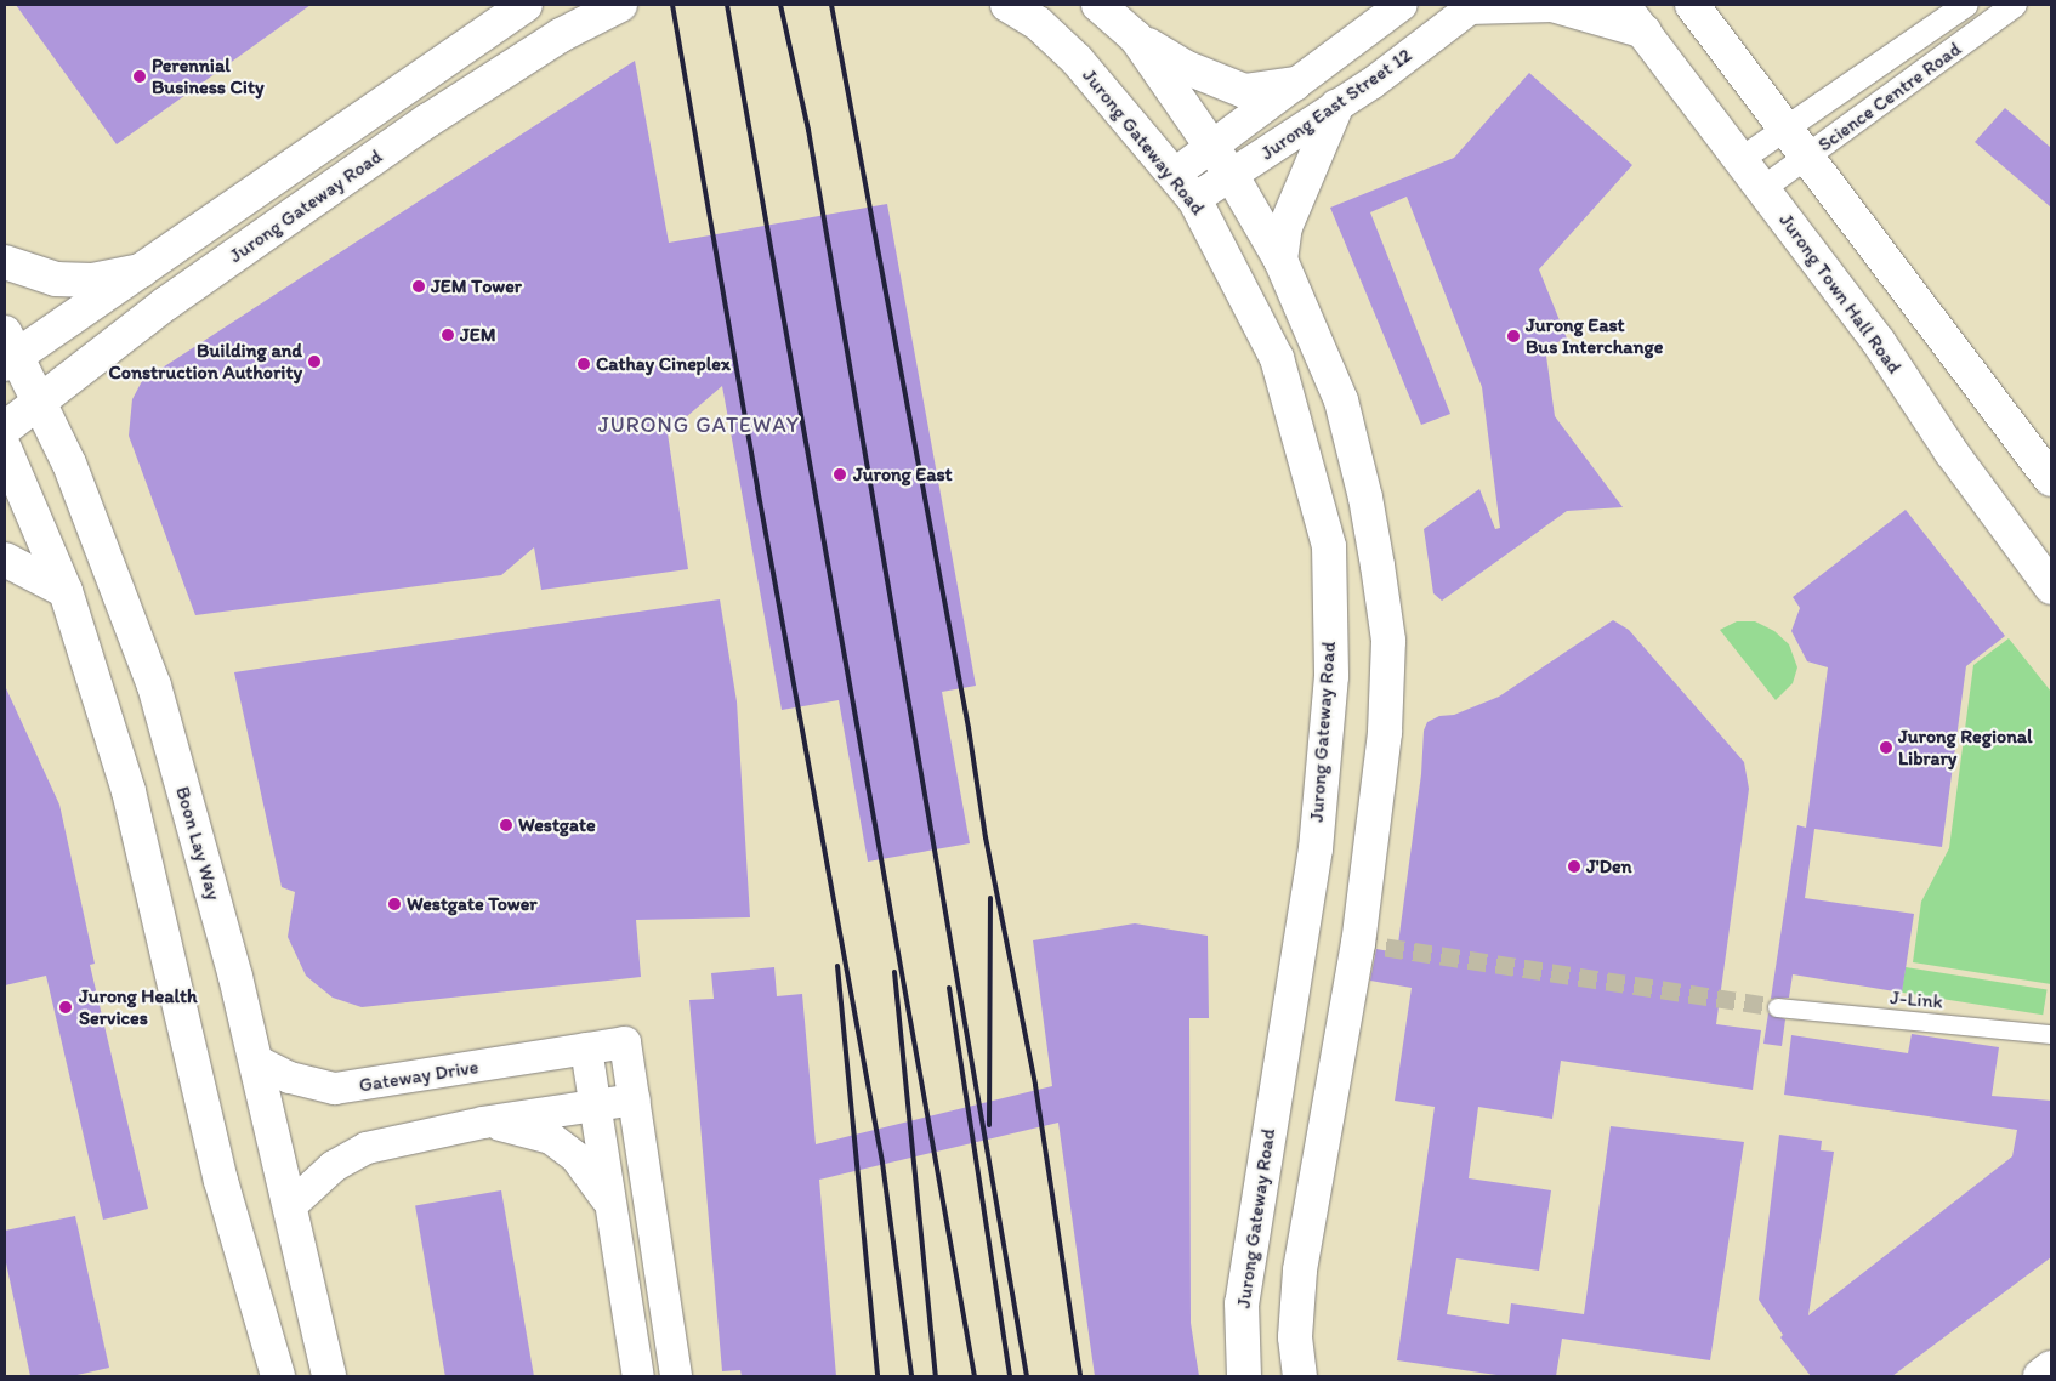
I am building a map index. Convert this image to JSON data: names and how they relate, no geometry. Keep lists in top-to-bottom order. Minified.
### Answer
{"streets":{"main road":["Jurong Gateway Road","Jurong Town Hall Road","Boon Lay Way"],"street":["Science Centre Road","Jurong East Street 12","J-Link","Gateway Drive"]},"crossings":[["Science Centre Road","Jurong Town Hall Road"],["Jurong East Street 12","Jurong Gateway Road"],["Jurong Gateway Road","Boon Lay Way"],["Boon Lay Way","Gateway Drive"]],"districts":["JURONG GATEWAY"],"places":["Perennial Business City","JEM Tower","JEM","Jurong East Bus Interchange","Building and Construction Authority","Cathay Cineplex","Jurong East","Jurong Regional Library","Westgate","J'Den","Westgate Tower","Jurong Health Services"]}
